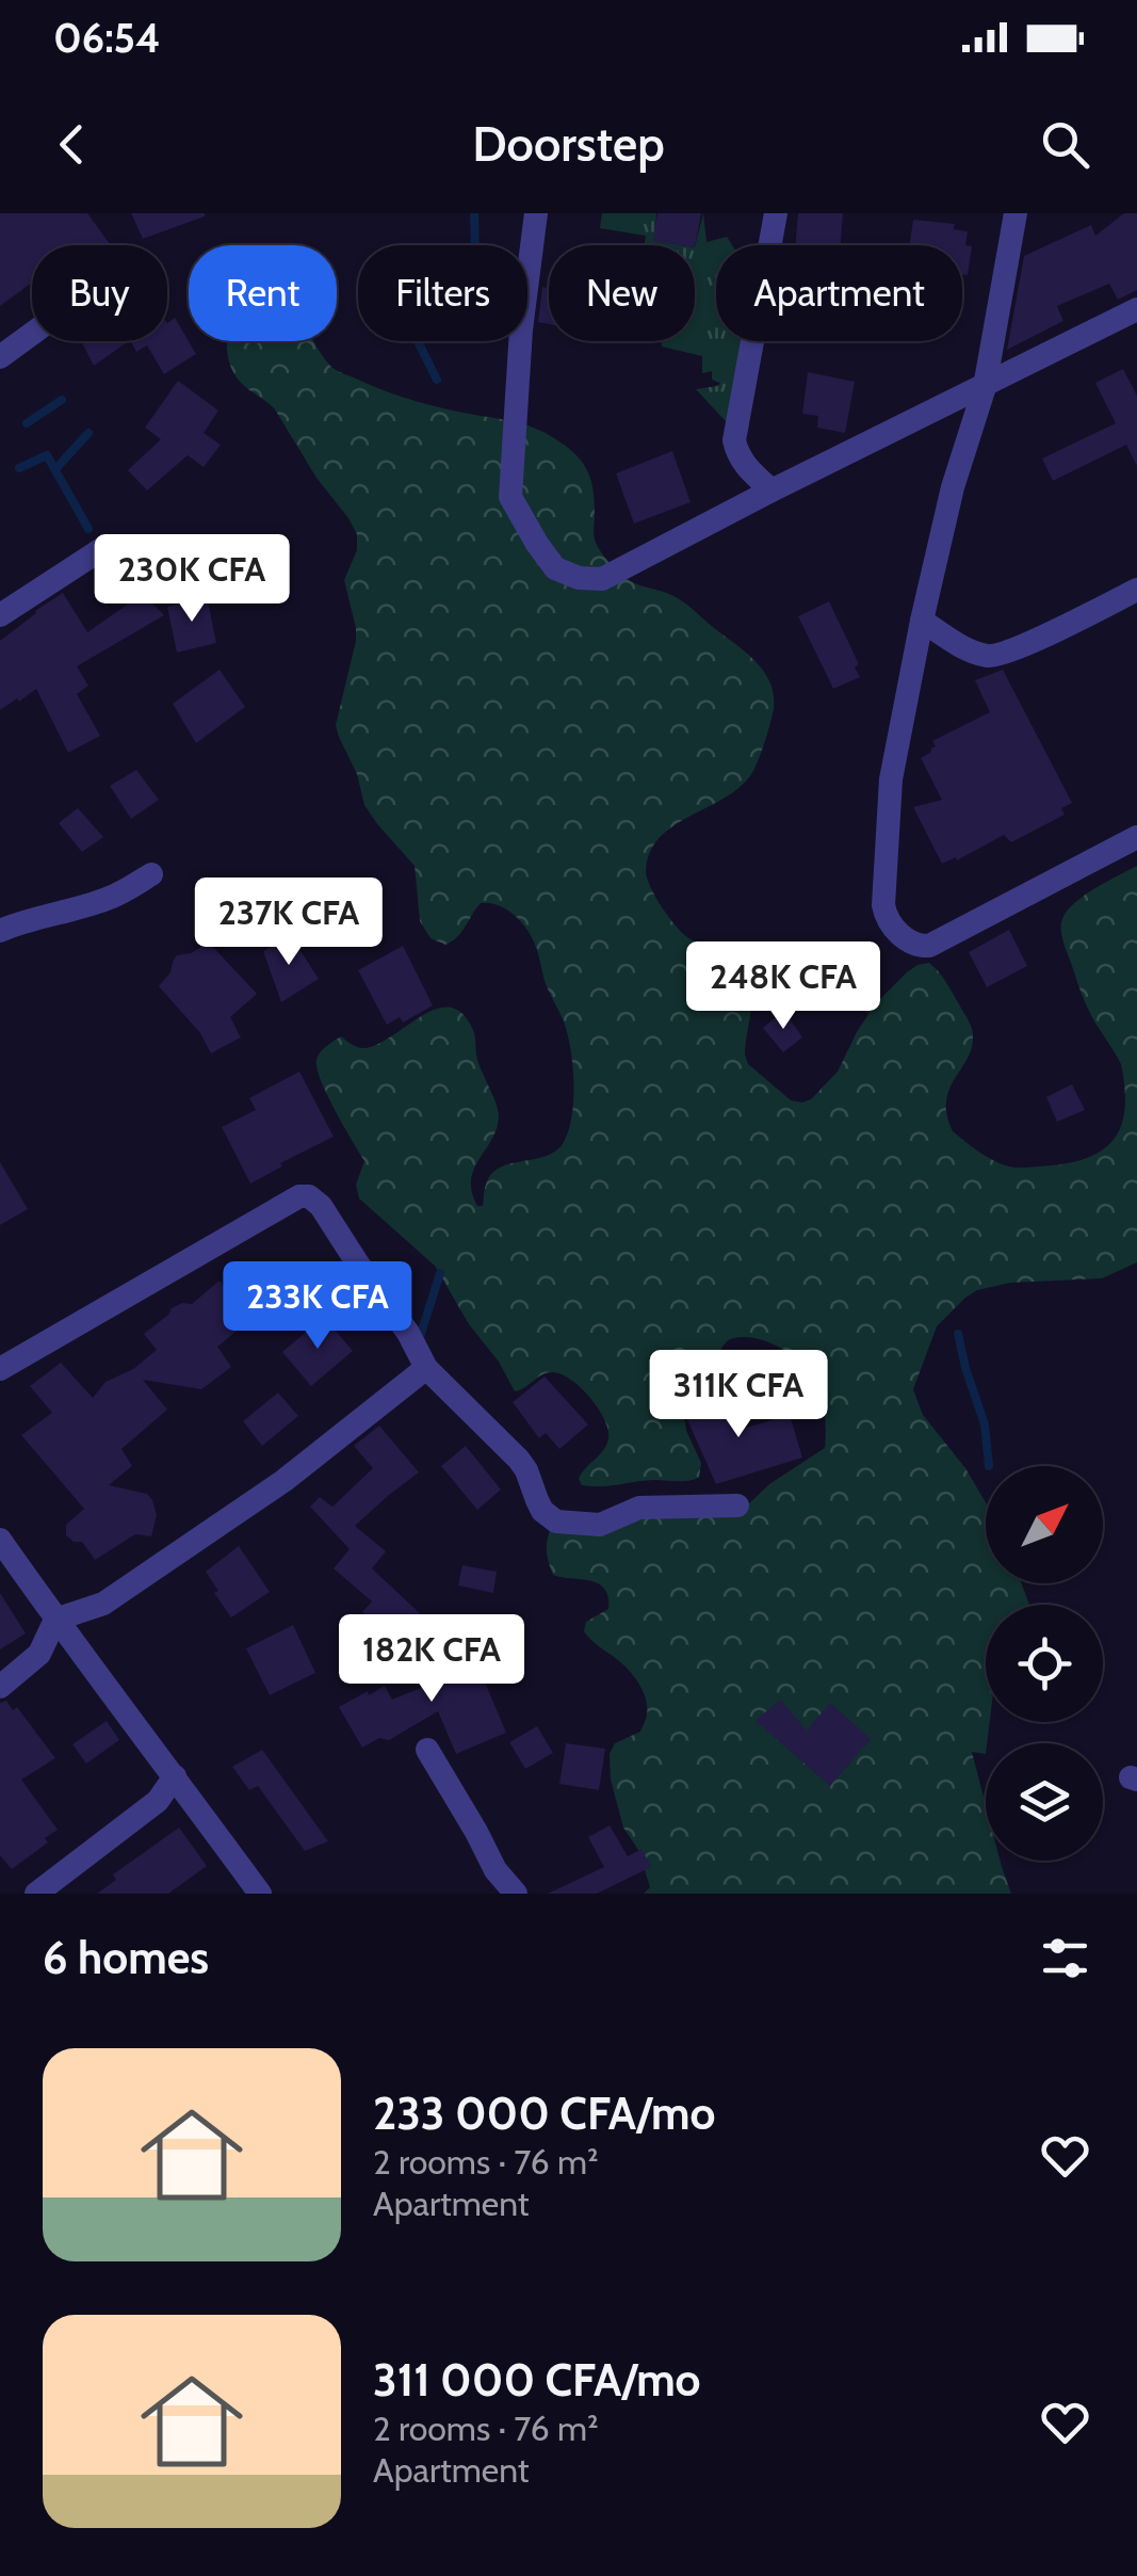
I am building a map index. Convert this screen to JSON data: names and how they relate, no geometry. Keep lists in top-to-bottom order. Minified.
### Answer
{"north":"top right","page":{"status":"06:54","header":"Doorstep","chip":["Buy","Rent","Filters","New","Apartment"],"price":["230K CFA","237K CFA","248K CFA","233K CFA","311K CFA","182K CFA"],"heading":"6 homes","list":[{"name":"233 000 CFA/mo","note":"2 rooms · 76 m² · Apartment"},{"name":"311 000 CFA/mo","note":"2 rooms · 76 m² · Apartment"}]}}
